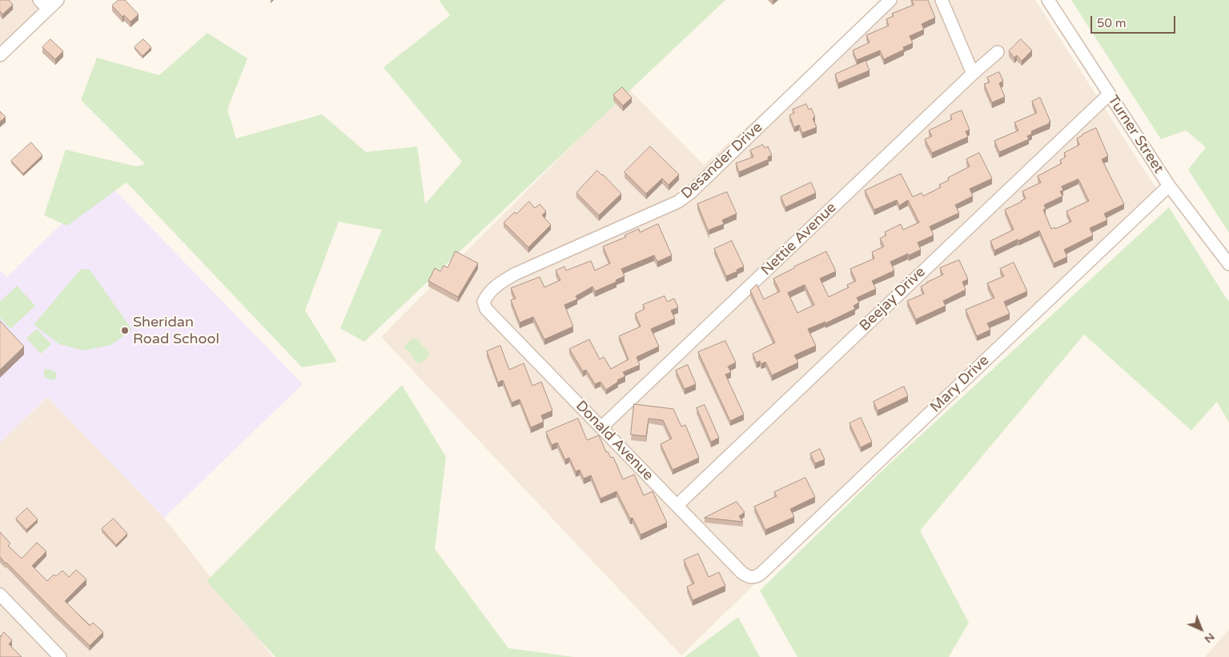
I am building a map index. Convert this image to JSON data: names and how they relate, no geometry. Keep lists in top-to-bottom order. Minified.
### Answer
{"streets":{"street":["Turner Street","Desander Drive","Nettie Avenue","Beejay Drive","Mary Drive","Donald Avenue"]},"crossings":[["Turner Street","Beejay Drive"],["Turner Street","Mary Drive"],["Desander Drive","Donald Avenue"],["Nettie Avenue","Donald Avenue"],["Beejay Drive","Donald Avenue"],["Mary Drive","Donald Avenue"]],"places":["Sheridan Road School"],"scale_bar":"50 m","north":"bottom right"}
